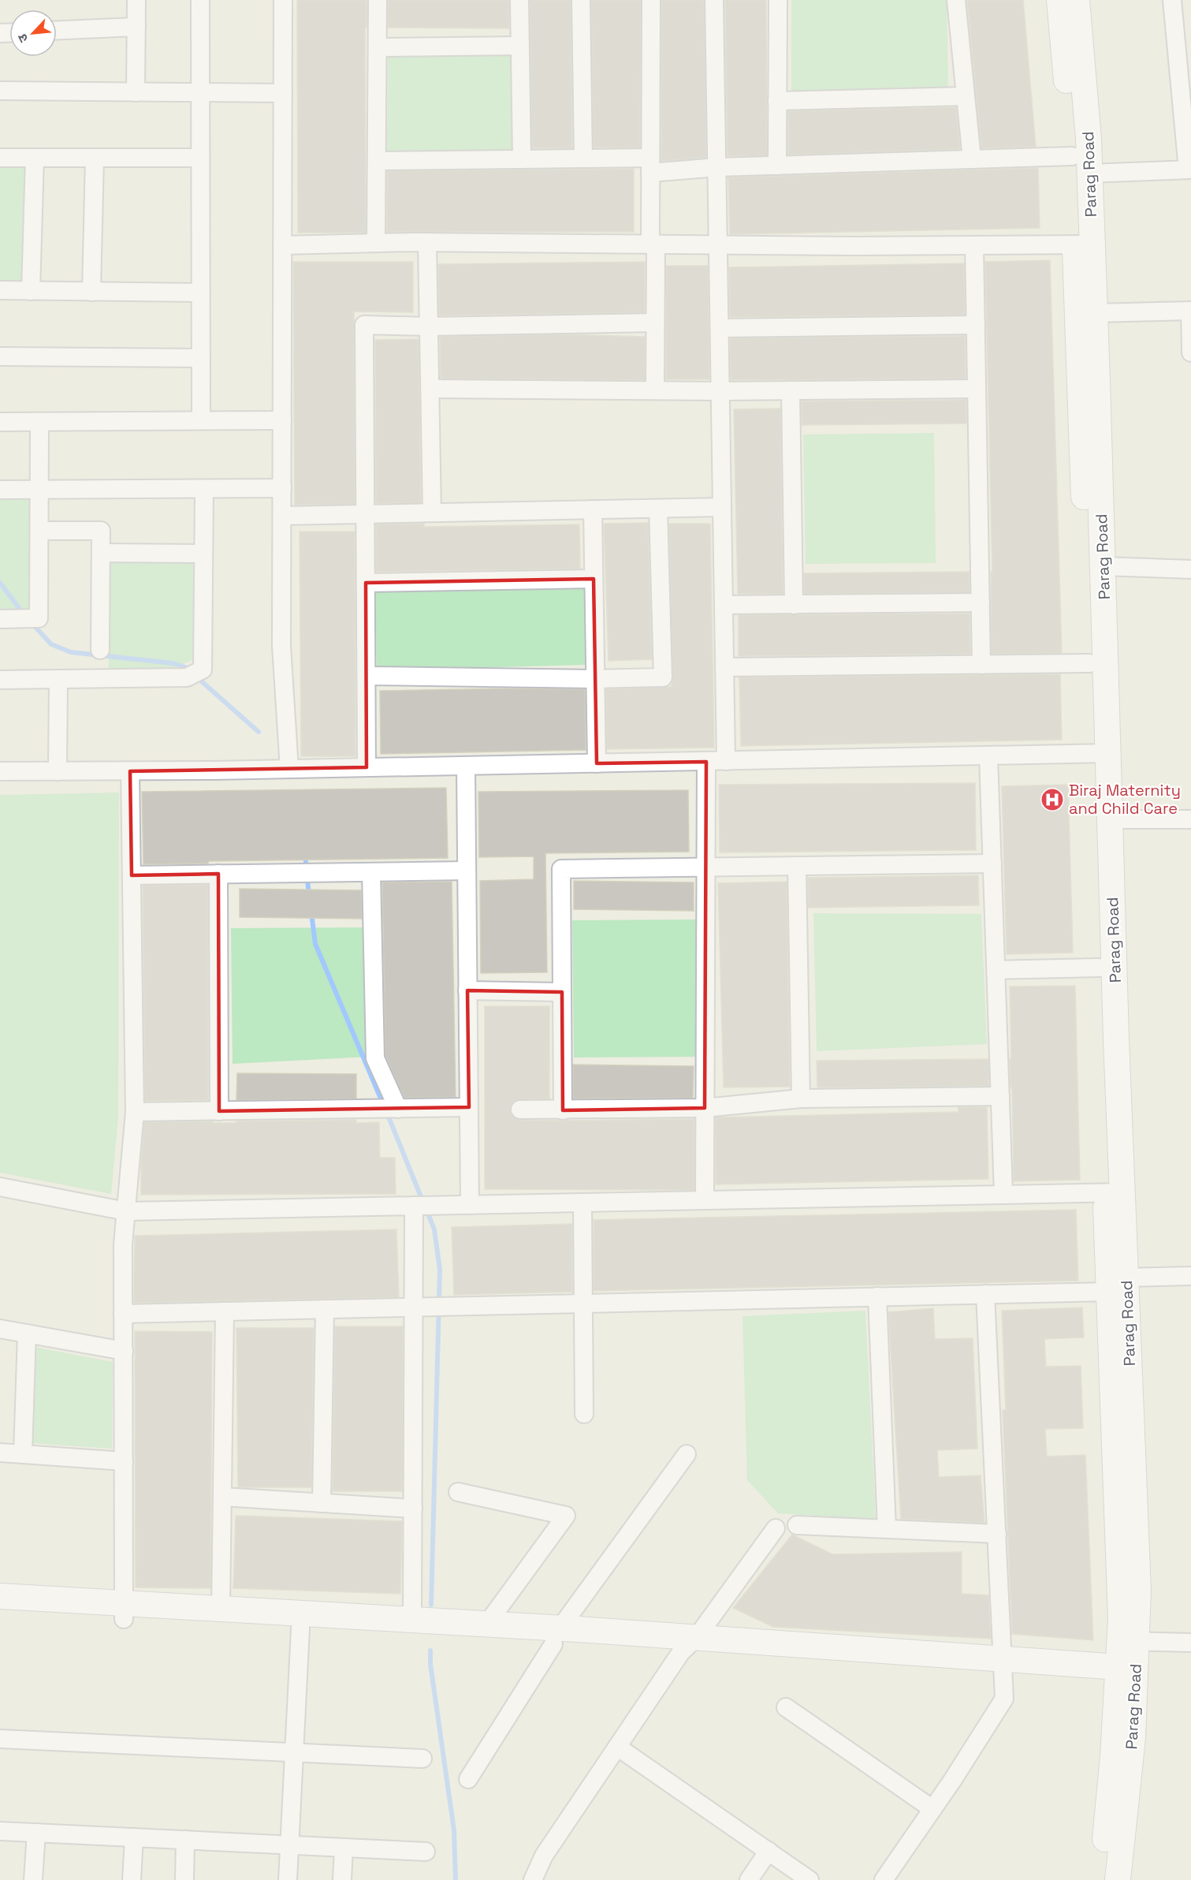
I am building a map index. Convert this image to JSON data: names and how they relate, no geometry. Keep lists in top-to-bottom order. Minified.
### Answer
{"streets":{"street":["Parag Road"]},"places":{"hospital":["Biraj Maternity and Child Care"]},"north":"bottom left"}
